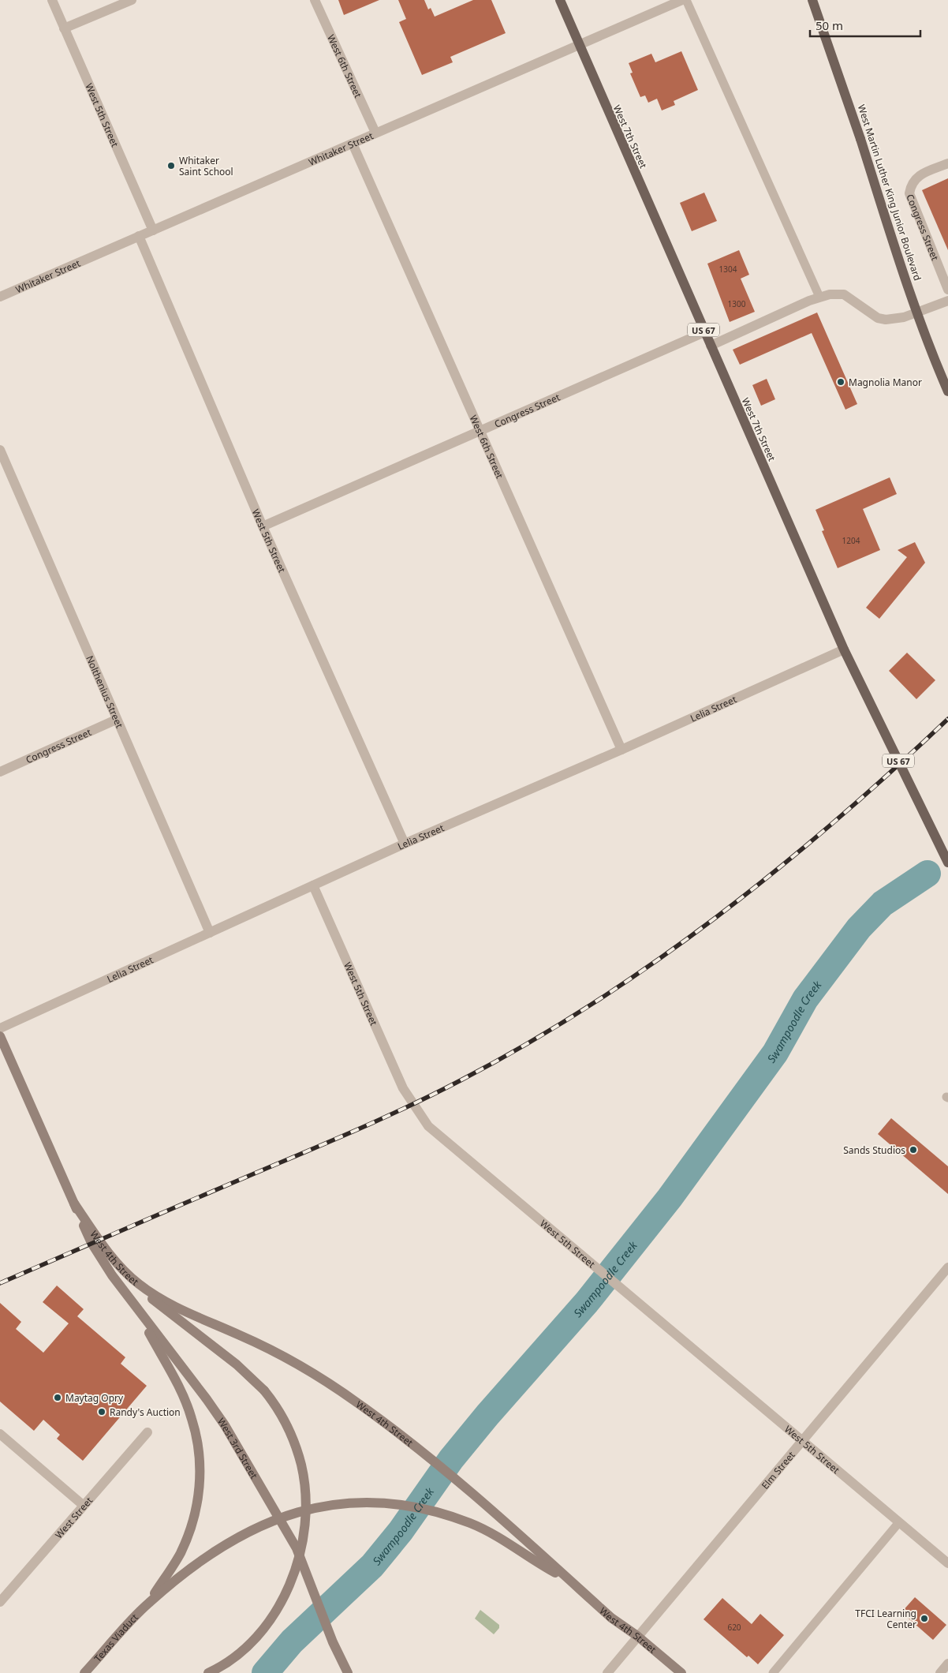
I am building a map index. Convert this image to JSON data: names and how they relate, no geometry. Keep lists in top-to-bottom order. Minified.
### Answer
{"streets":{"main road":["West 7th Street","West Martin Luther King Junior Boulevard","US 67","West 4th Street","West 3rd Street","Texas Viaduct"],"street":["West 6th Street","West 5th Street","Whitaker Street","Congress Street","Nolthenius Street","Lelia Street","Elm Street","West Street"]},"crossings":[["West 6th Street","Whitaker Street"],["West 6th Street","Congress Street"],["West 6th Street","Lelia Street"],["West 5th Street","Whitaker Street"],["West 5th Street","Congress Street"],["West 5th Street","Lelia Street"],["West 5th Street","Elm Street"],["West 7th Street","Whitaker Street"],["West 7th Street","Congress Street"],["West 7th Street","Lelia Street"],["Congress Street","Nolthenius Street"],["Nolthenius Street","Lelia Street"],["West 4th Street","West 3rd Street"],["West 4th Street","Elm Street"]],"water":["Swampoodle Creek"],"places":["Whitaker Saint School","Magnolia Manor","Sands Studios","Maytag Opry","Randy's Auction","TFCI Learning Center"],"house_numbers":["1304","1300","1204","620"],"scale_bar":"50 m"}
